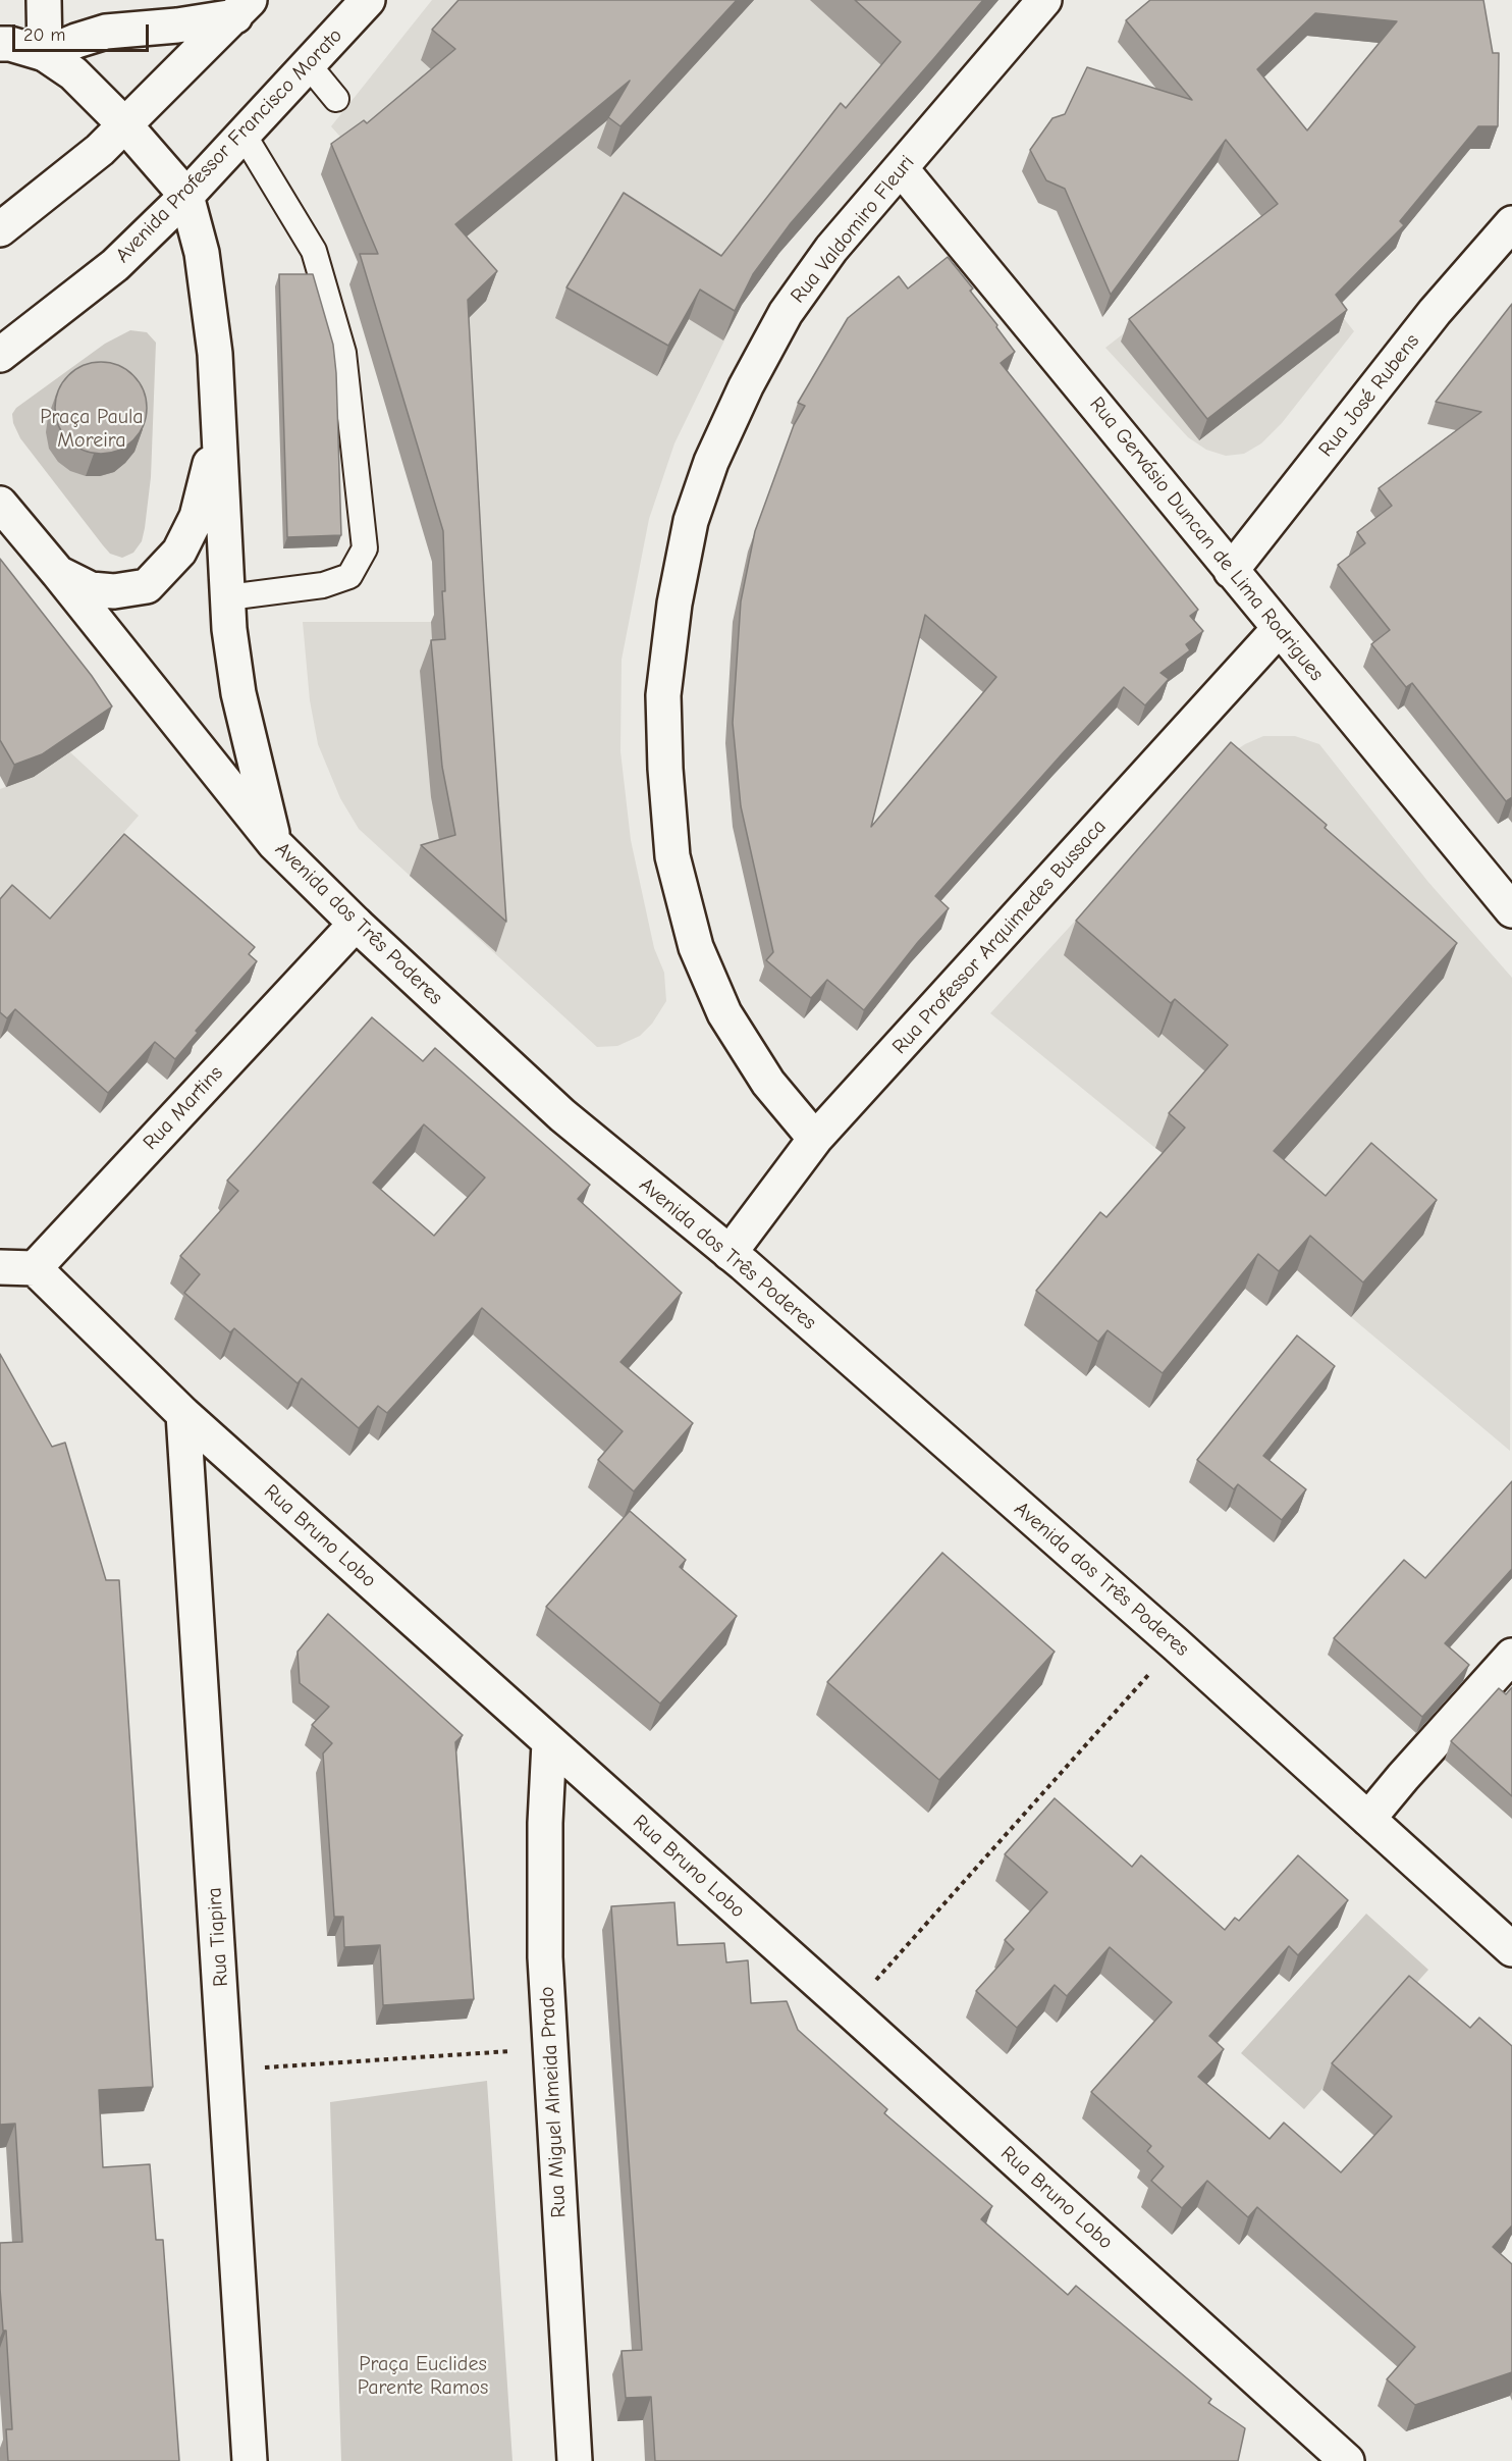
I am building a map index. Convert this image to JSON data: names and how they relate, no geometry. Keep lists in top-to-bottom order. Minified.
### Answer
{"streets":{"main road":["Avenida Professor Francisco Morato","Rua Valdomiro Fleuri","Rua José Rubens","Rua Gervásio Duncan de Lima Rodrigues","Avenida dos Três Poderes","Rua Professor Arquimedes Bussaca","Rua Martins","Rua Bruno Lobo","Rua Tiapira","Rua Miguel Almeida Prado"]},"crossings":[["Rua Valdomiro Fleuri","Rua Gervásio Duncan de Lima Rodrigues"],["Rua Valdomiro Fleuri","Rua Professor Arquimedes Bussaca"],["Rua José Rubens","Rua Gervásio Duncan de Lima Rodrigues"],["Rua Gervásio Duncan de Lima Rodrigues","Rua Professor Arquimedes Bussaca"],["Avenida dos Três Poderes","Rua Professor Arquimedes Bussaca"],["Avenida dos Três Poderes","Rua Martins"],["Rua Martins","Rua Bruno Lobo"],["Rua Bruno Lobo","Rua Tiapira"],["Rua Bruno Lobo","Rua Miguel Almeida Prado"]],"parks":["Praça Paula Moreira","Praça Euclides Parente Ramos"],"scale_bar":"20 m"}
